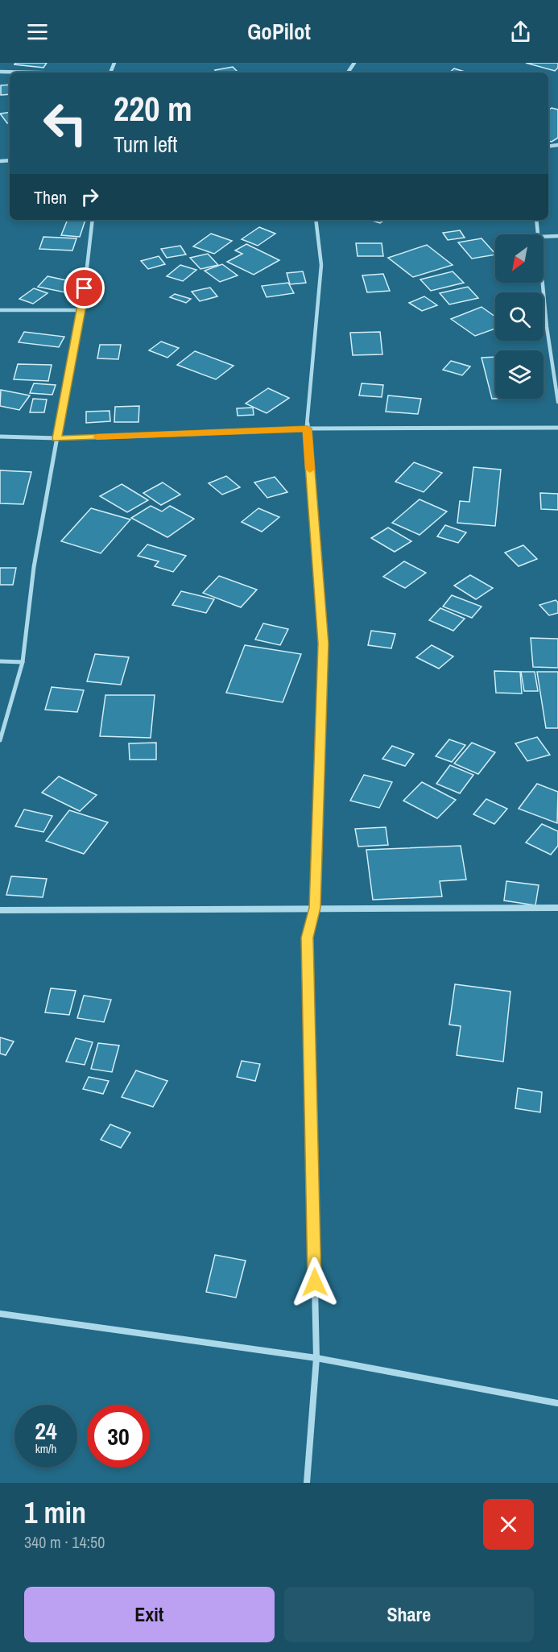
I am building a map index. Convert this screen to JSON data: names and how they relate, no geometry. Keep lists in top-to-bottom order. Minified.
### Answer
{"north":"bottom left","page":{"header":"GoPilot","turn":["220 m","Turn left"],"then":"Then","speed":"24 km/h","limit":"30","heading":["1 min","340 m · 14:50"],"buttons":["Exit","Share"]}}
